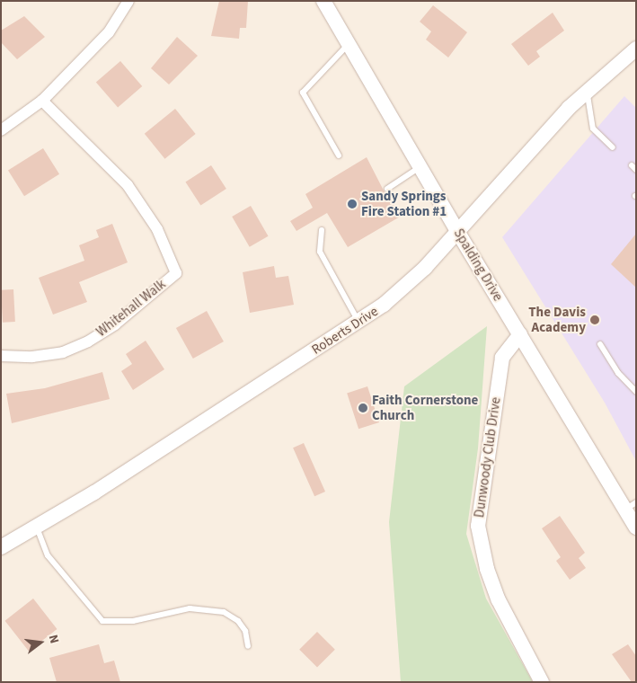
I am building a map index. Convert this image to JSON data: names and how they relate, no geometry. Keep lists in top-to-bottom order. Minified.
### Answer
{"streets":{"street":["Spalding Drive","Whitehall Walk","Roberts Drive","Dunwoody Club Drive"]},"crossings":[["Spalding Drive","Roberts Drive"],["Spalding Drive","Dunwoody Club Drive"]],"places":["Sandy Springs Fire Station #1","The Davis Academy","Faith Cornerstone Church"],"north":"right"}
